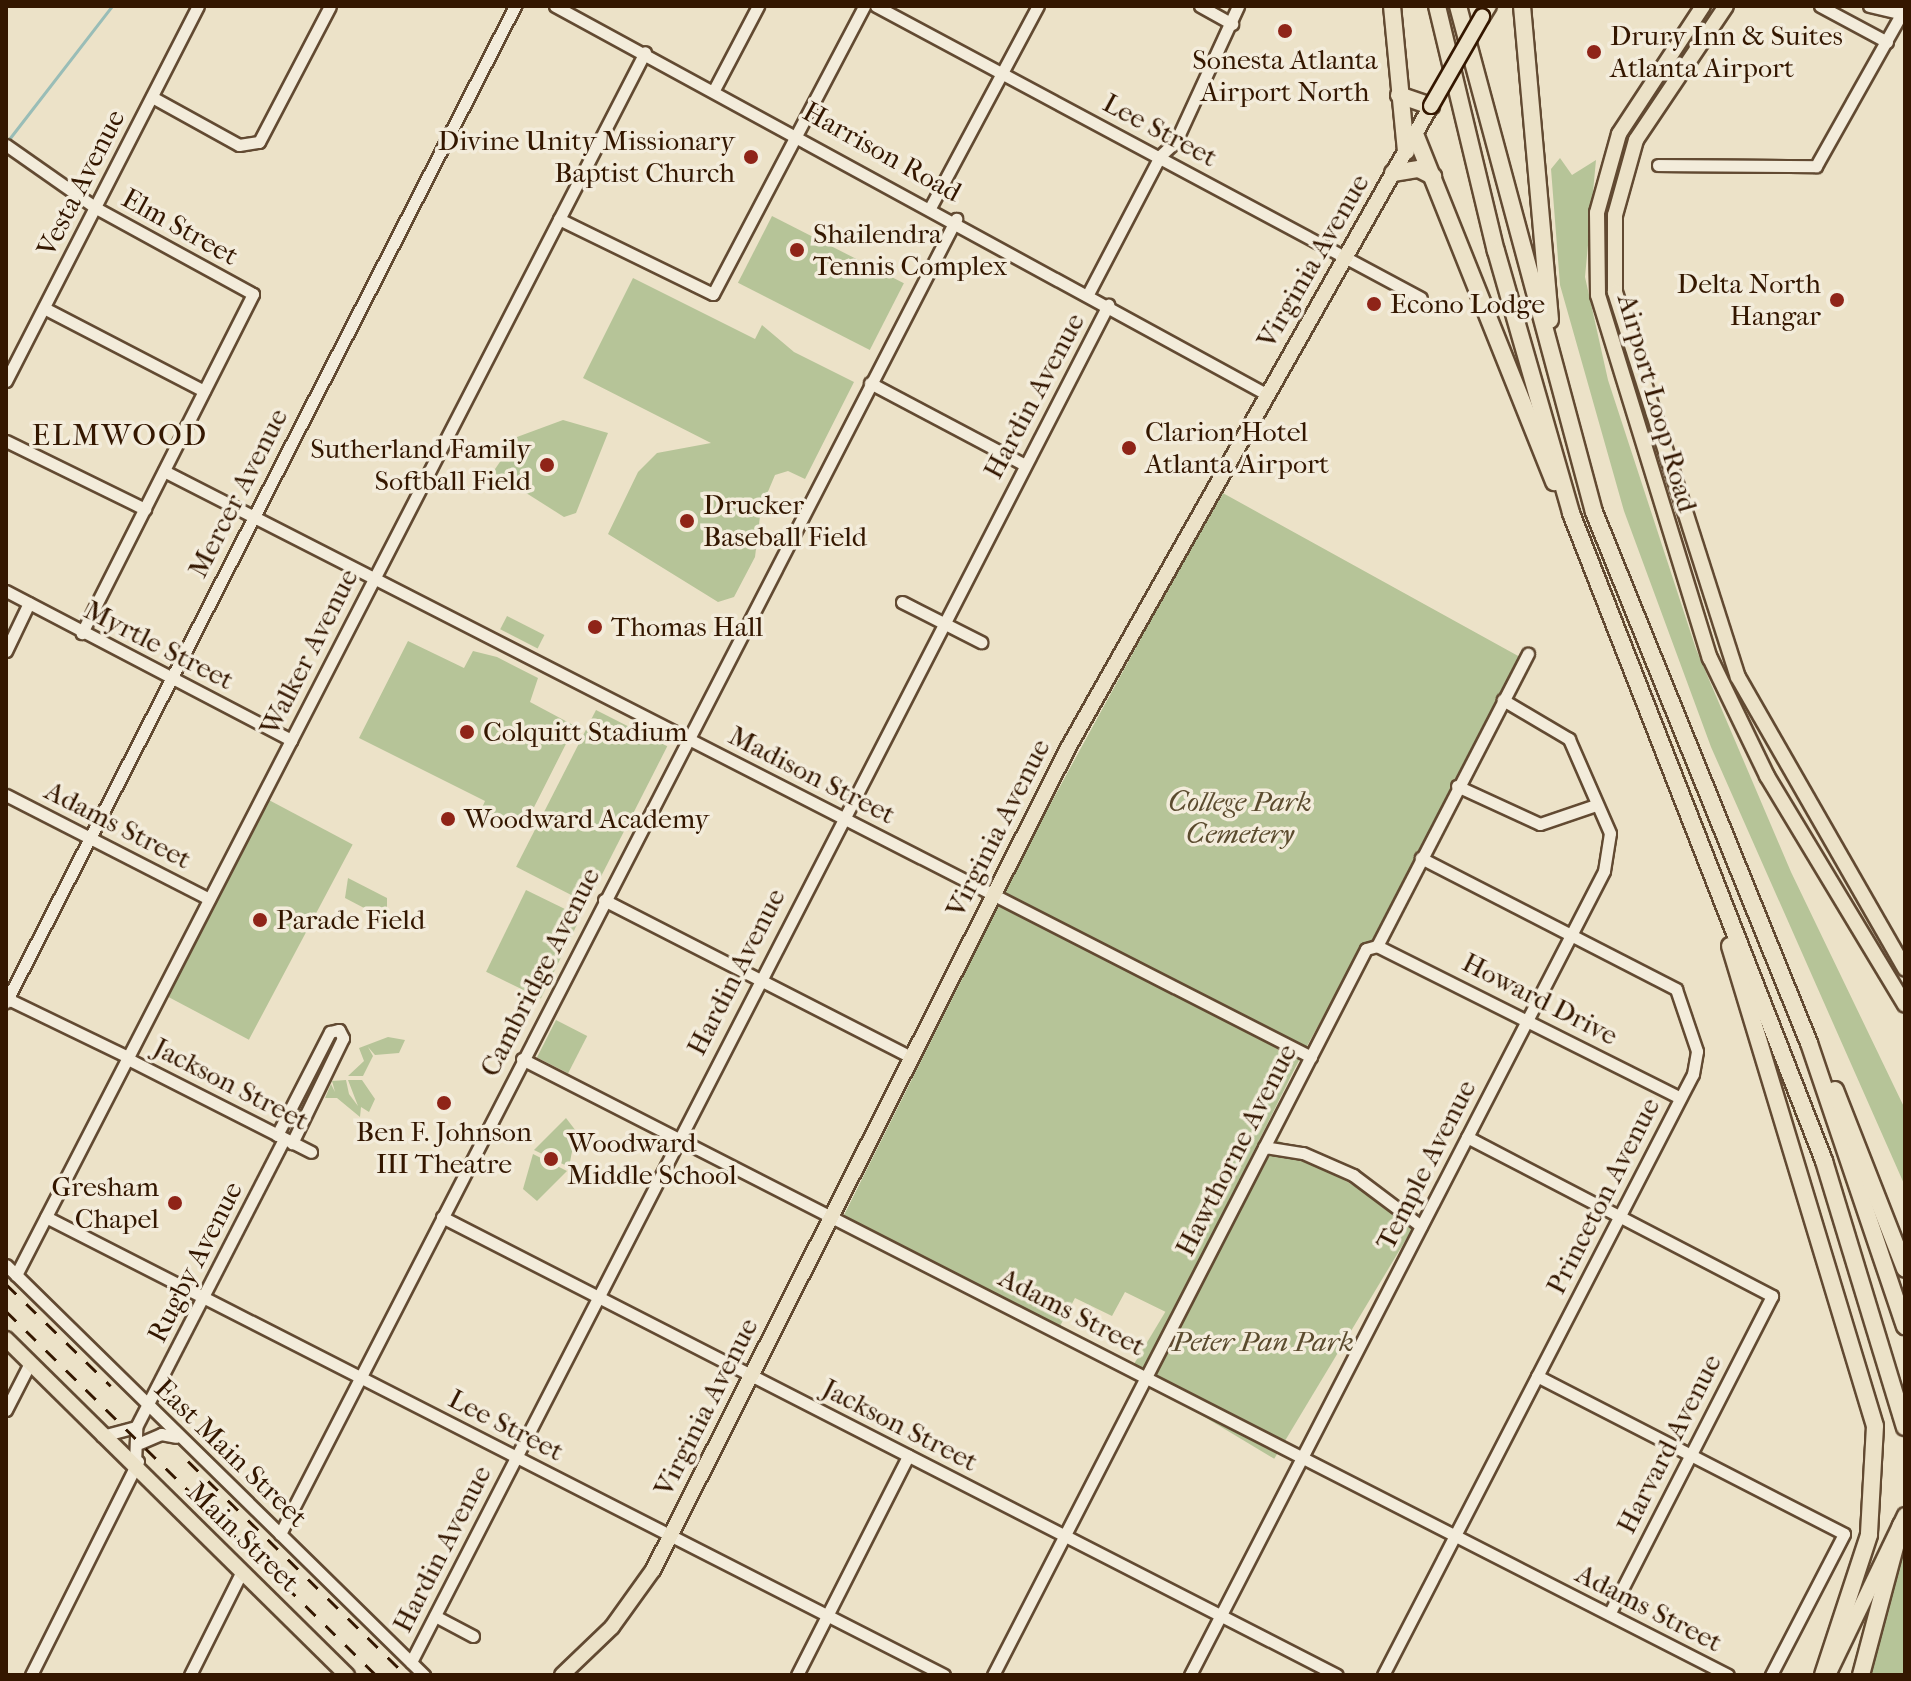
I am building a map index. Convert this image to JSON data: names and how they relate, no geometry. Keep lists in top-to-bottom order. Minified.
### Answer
{"streets":{"main road":["Virginia Avenue","Airport Loop Road","Main Street"],"street":["Lee Street","Harrison Road","Vesta Avenue","Elm Street","Hardin Avenue","Mercer Avenue","Myrtle Street","Walker Avenue","Madison Street","Adams Street","Cambridge Avenue","Howard Drive","Jackson Street","Hawthorne Avenue","Temple Avenue","Princeton Avenue","Rugby Avenue","Harvard Avenue","East Main Street"]},"crossings":[["Lee Street","Virginia Avenue"],["Lee Street","Hardin Avenue"],["Lee Street","Walker Avenue"],["Lee Street","Cambridge Avenue"],["Lee Street","Rugby Avenue"],["Harrison Road","Virginia Avenue"],["Harrison Road","Hardin Avenue"],["Harrison Road","Walker Avenue"],["Harrison Road","Cambridge Avenue"],["Vesta Avenue","Elm Street"],["Virginia Avenue","Madison Street"],["Virginia Avenue","Adams Street"],["Virginia Avenue","Jackson Street"],["Hardin Avenue","Madison Street"],["Hardin Avenue","Adams Street"],["Hardin Avenue","Jackson Street"],["Hardin Avenue","East Main Street"],["Mercer Avenue","Myrtle Street"],["Mercer Avenue","Madison Street"],["Mercer Avenue","Adams Street"],["Mercer Avenue","Jackson Street"],["Myrtle Street","Walker Avenue"],["Walker Avenue","Madison Street"],["Walker Avenue","Adams Street"],["Walker Avenue","Jackson Street"],["Walker Avenue","East Main Street"],["Madison Street","Cambridge Avenue"],["Madison Street","Hawthorne Avenue"],["Adams Street","Cambridge Avenue"],["Adams Street","Hawthorne Avenue"],["Adams Street","Temple Avenue"],["Adams Street","Princeton Avenue"],["Adams Street","Harvard Avenue"],["Cambridge Avenue","Jackson Street"],["Cambridge Avenue","East Main Street"],["Howard Drive","Hawthorne Avenue"],["Howard Drive","Temple Avenue"],["Howard Drive","Princeton Avenue"],["Jackson Street","Hawthorne Avenue"],["Jackson Street","Temple Avenue"],["Jackson Street","Rugby Avenue"],["Hawthorne Avenue","Temple Avenue"],["Hawthorne Avenue","Princeton Avenue"],["Temple Avenue","Princeton Avenue"],["Princeton Avenue","Harvard Avenue"],["Rugby Avenue","East Main Street"],["Rugby Avenue","Main Street"]],"districts":["ELMWOOD"],"parks":["College Park Cemetery","Peter Pan Park"],"places":["Sonesta Atlanta Airport North","Drury Inn & Suites Atlanta Airport","Divine Unity Missionary Baptist Church","Shailendra Tennis Complex","Delta North Hangar","Econo Lodge","Clarion Hotel Atlanta Airport","Sutherland Family Softball Field","Drucker Baseball Field","Thomas Hall","Colquitt Stadium","Woodward Academy","Parade Field","Ben F. Johnson III Theatre","Woodward Middle School","Gresham Chapel"]}
